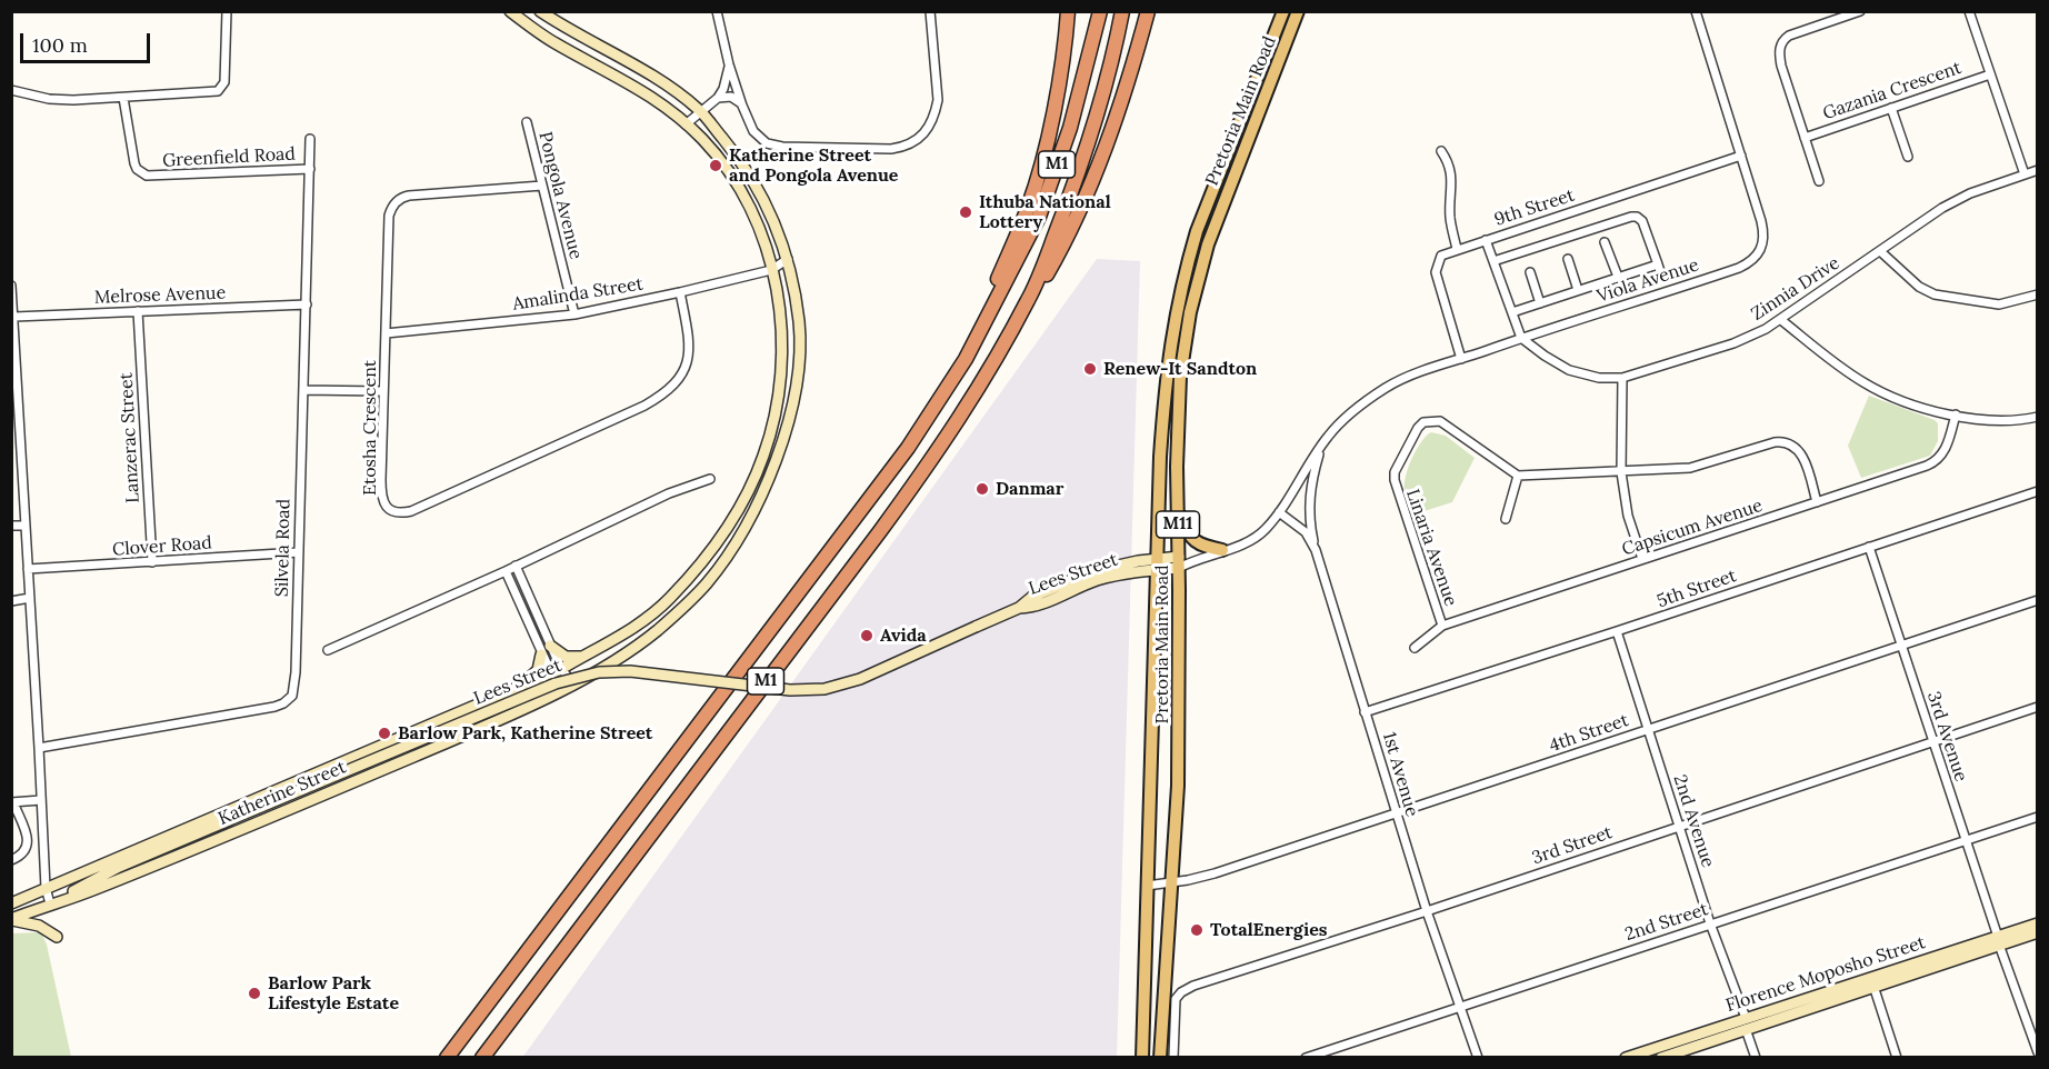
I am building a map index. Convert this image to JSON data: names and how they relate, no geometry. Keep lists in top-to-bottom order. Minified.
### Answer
{"streets":{"highway":["M1"],"main road":["Pretoria Main Road","M11","Lees Street","Katherine Street","Florence Moposho Street"],"street":["Gazania Crescent","Greenfield Road","Pongola Avenue","9th Street","Viola Avenue","Zinnia Drive","Amalinda Street","Melrose Avenue","Etosha Crescent","Lanzerac Street","Capsicum Avenue","Clover Road","Silvela Road","Linaria Avenue","5th Street","4th Street","3rd Avenue","1st Avenue","2nd Avenue","3rd Street","2nd Street"]},"crossings":[["Pretoria Main Road","Viola Avenue"],["Pretoria Main Road","Lees Street"],["Pretoria Main Road","4th Street"],["Greenfield Road","Silvela Road"],["Pongola Avenue","Amalinda Street"],["Pongola Avenue","Etosha Crescent"],["9th Street","Viola Avenue"],["Viola Avenue","Zinnia Drive"],["Viola Avenue","Lees Street"],["Viola Avenue","1st Avenue"],["Amalinda Street","Etosha Crescent"],["Amalinda Street","Katherine Street"],["Melrose Avenue","Lanzerac Street"],["Melrose Avenue","Silvela Road"],["Lanzerac Street","Clover Road"],["Capsicum Avenue","Linaria Avenue"],["Clover Road","Silvela Road"],["Lees Street","Katherine Street"],["5th Street","3rd Avenue"],["5th Street","1st Avenue"],["5th Street","2nd Avenue"],["4th Street","3rd Avenue"],["4th Street","1st Avenue"],["4th Street","2nd Avenue"],["3rd Avenue","3rd Street"],["3rd Avenue","2nd Street"],["3rd Avenue","Florence Moposho Street"],["1st Avenue","3rd Street"],["1st Avenue","2nd Street"],["2nd Avenue","3rd Street"],["2nd Avenue","2nd Street"],["2nd Avenue","Florence Moposho Street"]],"places":["Katherine Street and Pongola Avenue","Ithuba National Lottery","Renew-It Sandton","Danmar","Avida","Barlow Park, Katherine Street","TotalEnergies","Barlow Park Lifestyle Estate"],"scale_bar":"100 m"}
